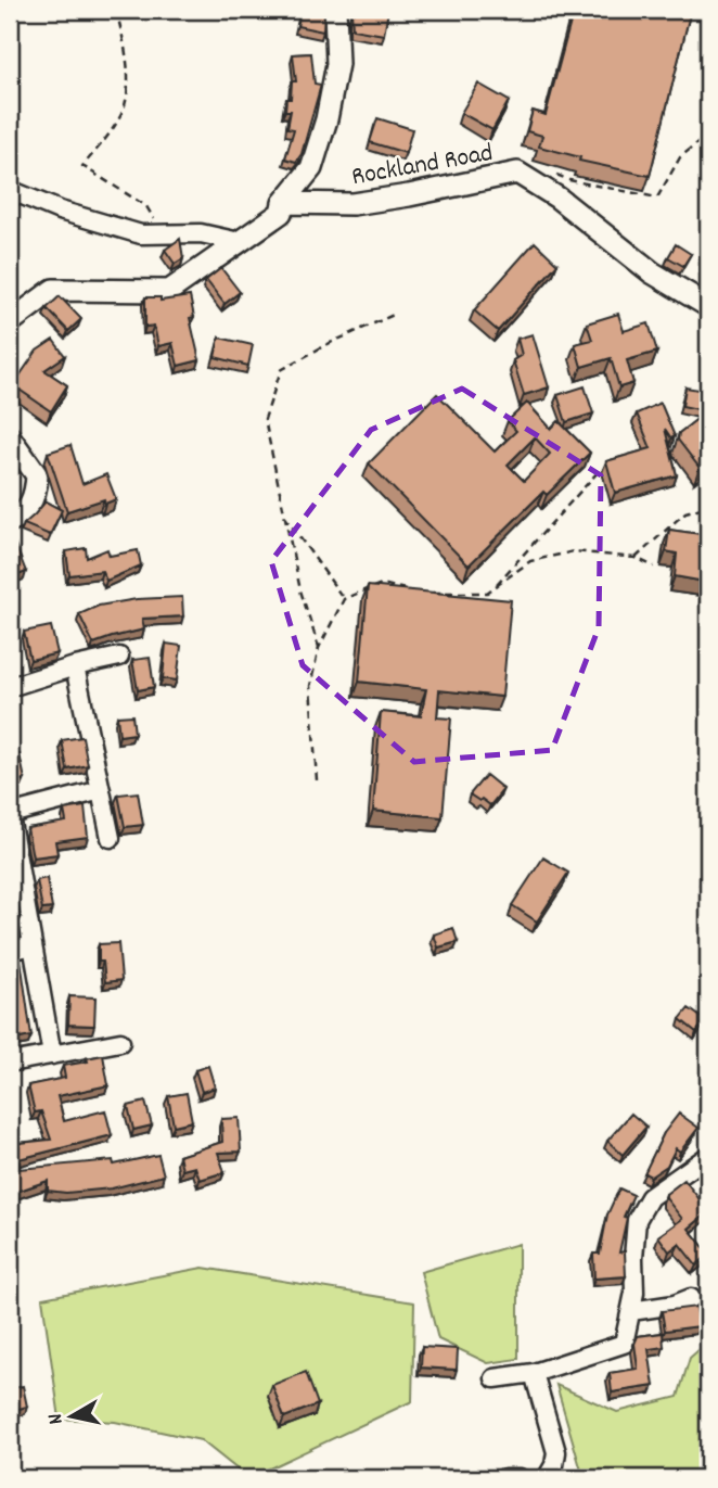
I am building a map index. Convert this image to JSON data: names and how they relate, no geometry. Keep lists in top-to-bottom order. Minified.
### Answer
{"streets":{"street":["Rockland Road"]},"north":"left"}
